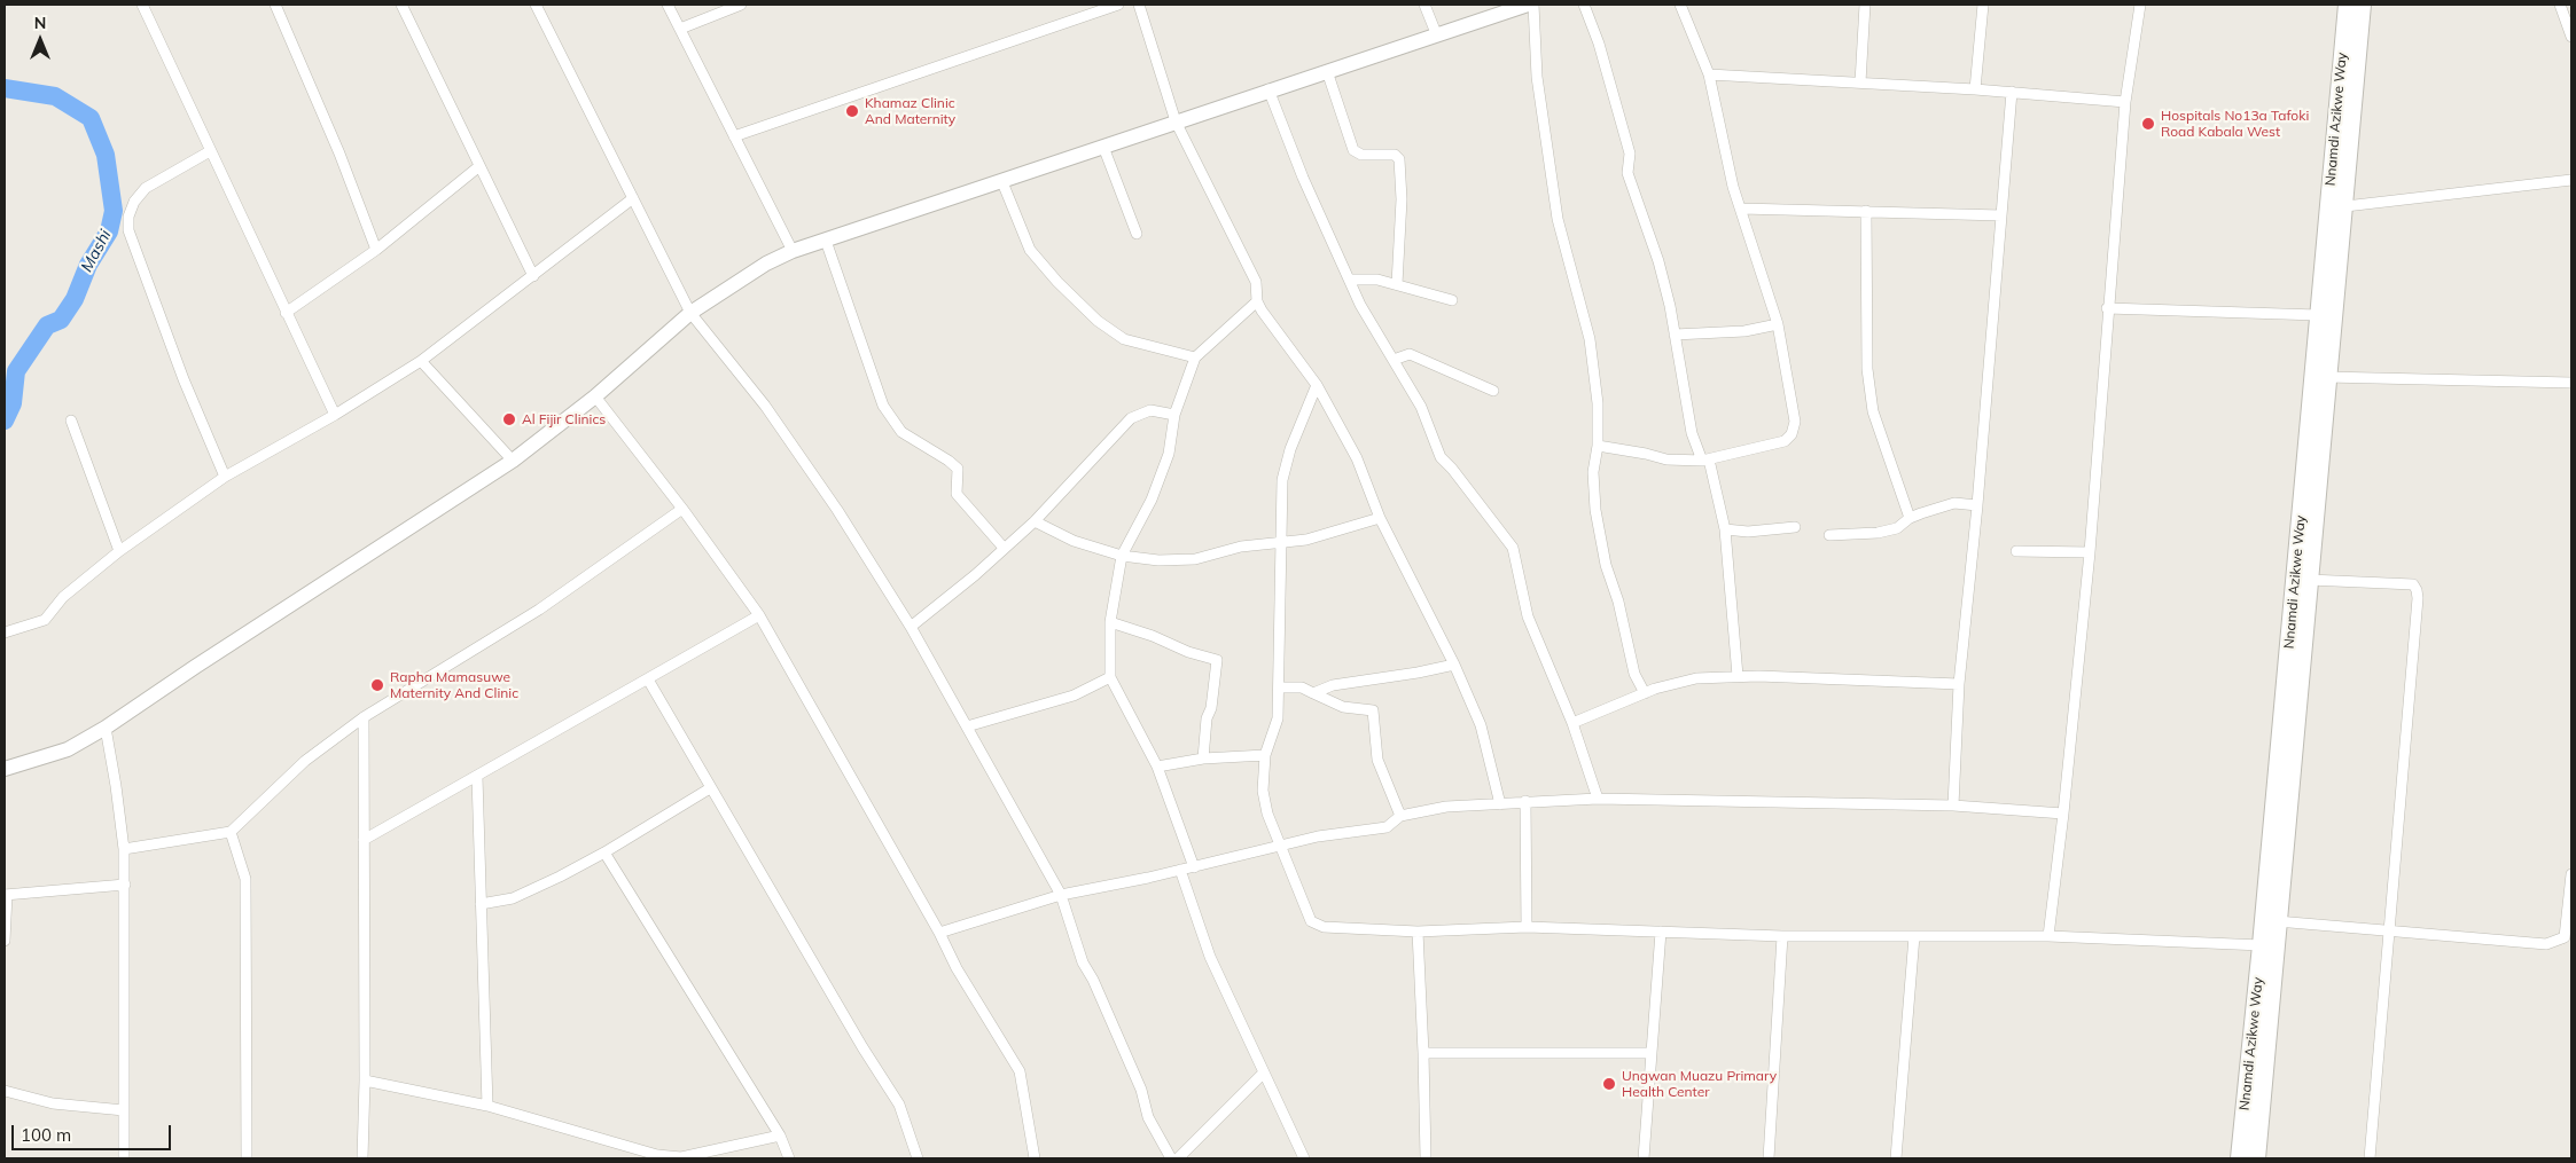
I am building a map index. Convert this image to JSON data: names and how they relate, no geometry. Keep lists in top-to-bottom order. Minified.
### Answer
{"streets":{"highway":["Nnamdi Azikwe Way"]},"water":["Mashi"],"places":["Khamaz Clinic And Maternity","Hospitals No13a Tafoki Road Kabala West","Al Fijir Clinics","Rapha Mamasuwe Maternity And Clinic","Ungwan Muazu Primary Health Center"],"scale_bar":"100 m","north":"top"}
